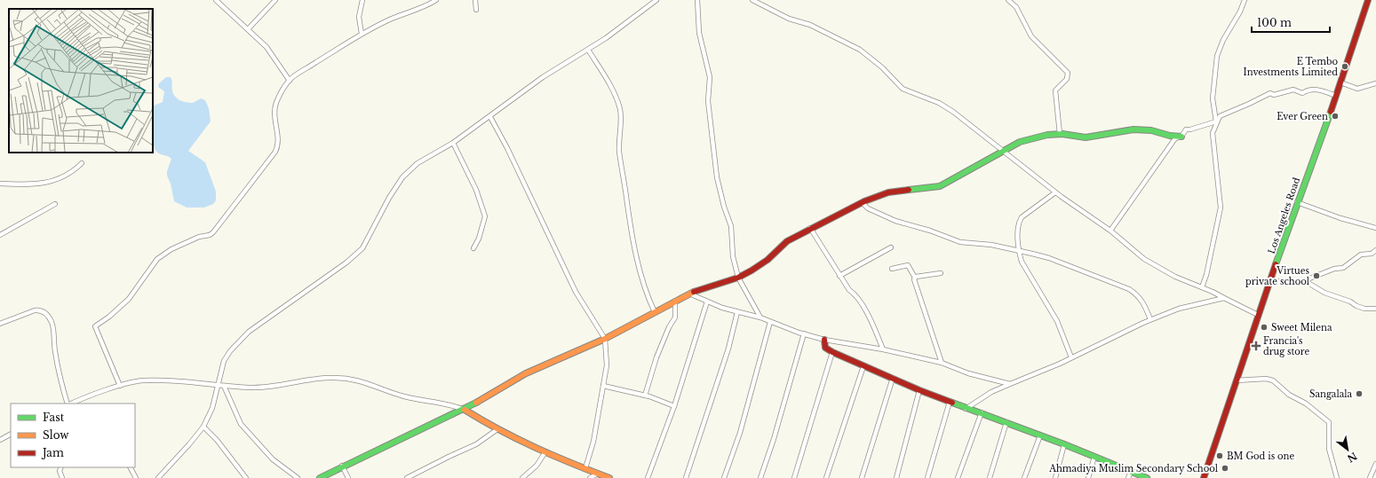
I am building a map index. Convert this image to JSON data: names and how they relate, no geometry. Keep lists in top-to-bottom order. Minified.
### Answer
{"streets":{"street":["Los Angeles Road"]},"places":{"other":["E Tembo Investments Limited","Ever Green","Virtues private school","Sweet Milena","Sangalala","BM God is one","Ahmadiya Muslim Secondary School"],"health":["Francia's drug store"]},"legend":["Fast","Slow","Jam"],"scale_bar":"100 m","north":"bottom right"}
